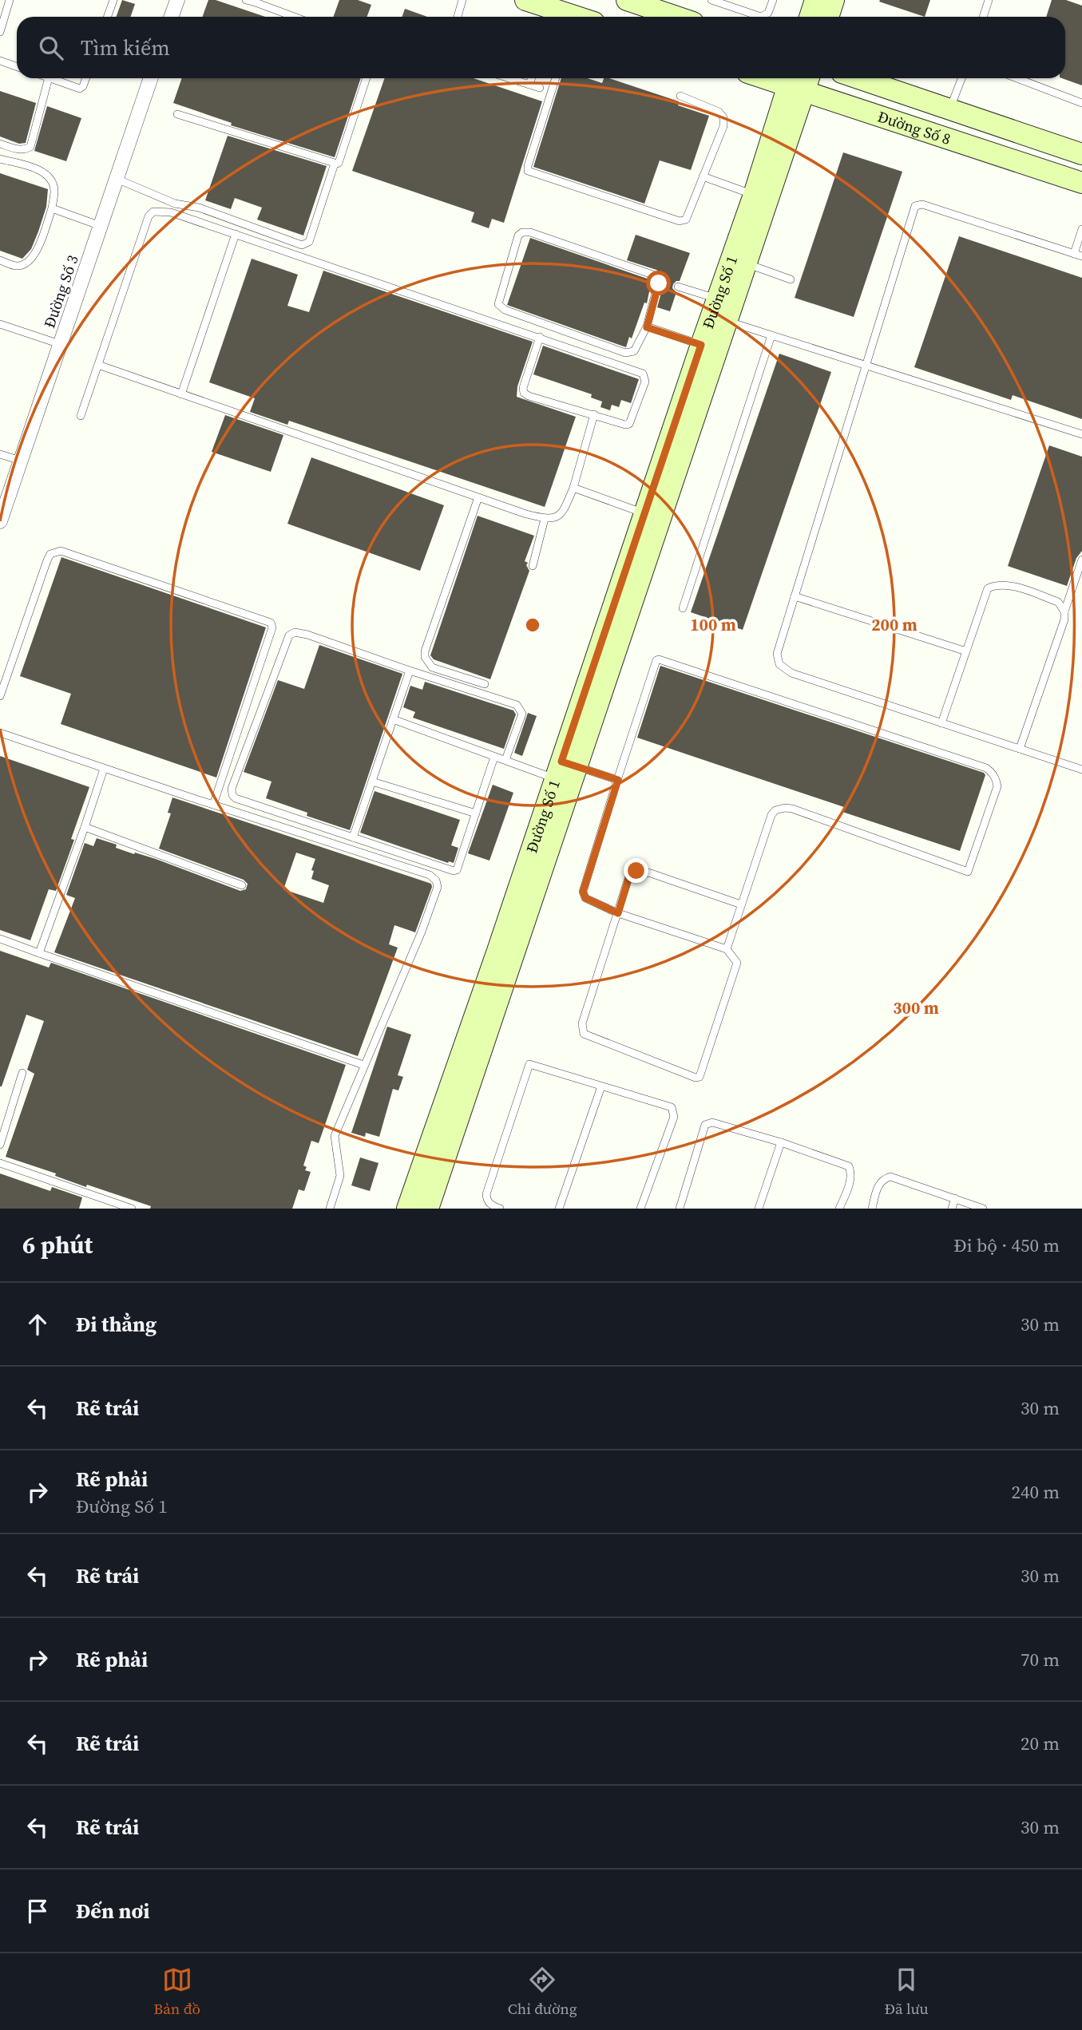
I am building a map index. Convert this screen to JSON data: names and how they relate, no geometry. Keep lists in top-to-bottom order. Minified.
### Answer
{"streets":{"street":["Đường Số 8","Đường Số 3","Đường Số 1"]},"crossings":[["Đường Số 8","Đường Số 1"]],"page":{"search":"Tìm kiếm","heading":["6 phút","Đi bộ · 450 m"],"list":[["Đi thẳng","30 m"],["Rẽ trái","30 m"],["Rẽ phải","Đường Số 1","240 m"],["Rẽ trái","30 m"],["Rẽ phải","70 m"],["Rẽ trái","20 m"],["Rẽ trái","30 m"],"Đến nơi"],"nav":["Bản đồ","Chỉ đường","Đã lưu"]},"rings":["100 m","200 m","300 m"]}
